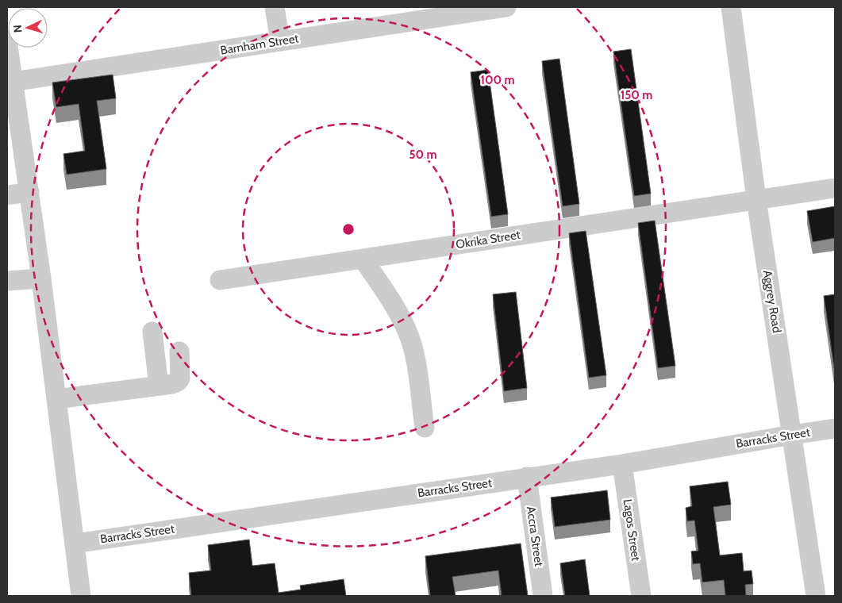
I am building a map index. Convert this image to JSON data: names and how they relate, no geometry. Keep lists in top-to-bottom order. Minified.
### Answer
{"streets":{"street":["Barnham Street","Okrika Street","Aggrey Road","Barracks Street","Lagos Street","Accra Street"]},"crossings":[["Okrika Street","Aggrey Road"],["Aggrey Road","Barracks Street"],["Barracks Street","Lagos Street"],["Barracks Street","Accra Street"]],"north":"left","rings":["100 m","150 m","50 m"]}
